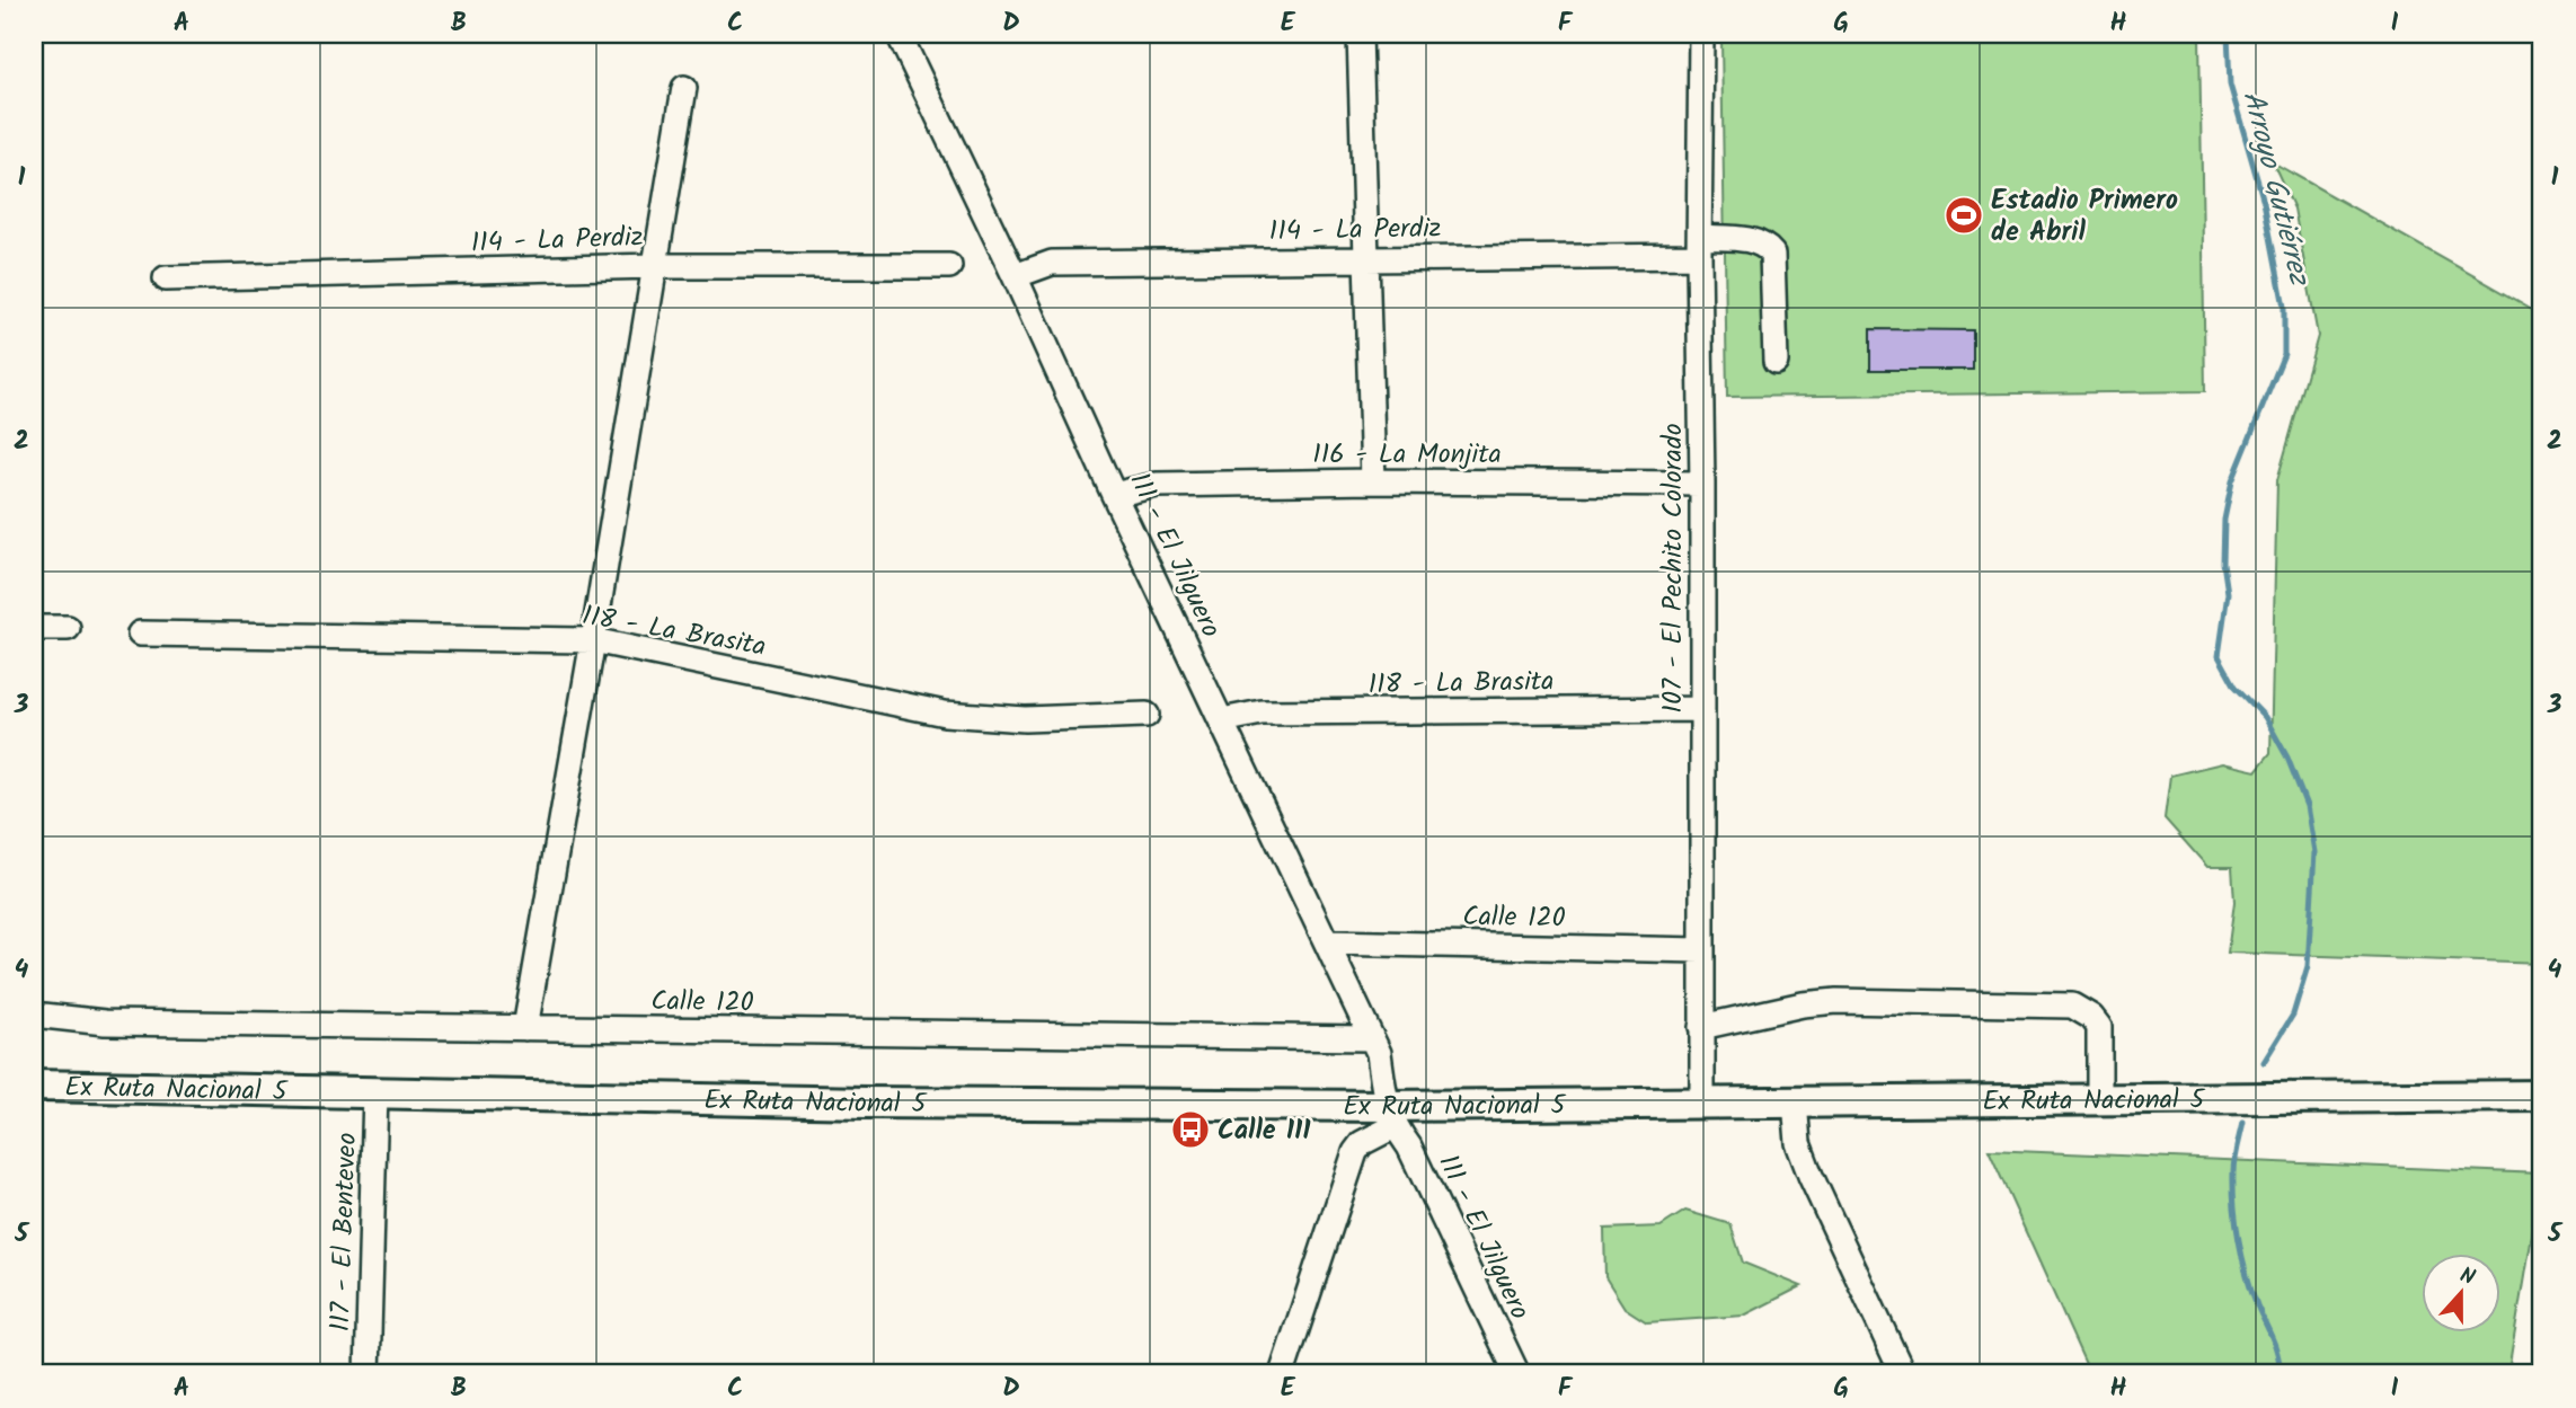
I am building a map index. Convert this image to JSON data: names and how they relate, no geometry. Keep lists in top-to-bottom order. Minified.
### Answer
{"streets":{"main road":["Ex Ruta Nacional 5"],"street":["114 - La Perdiz","116 - La Monjita","111 - El Jilguero","107 - El Pechito Colorado","118 - La Brasita","Calle 120","117 - El Benteveo"]},"crossings":[["114 - La Perdiz","111 - El Jilguero"],["114 - La Perdiz","107 - El Pechito Colorado"],["116 - La Monjita","111 - El Jilguero"],["116 - La Monjita","107 - El Pechito Colorado"],["111 - El Jilguero","118 - La Brasita"],["111 - El Jilguero","Calle 120"],["111 - El Jilguero","Ex Ruta Nacional 5"],["107 - El Pechito Colorado","118 - La Brasita"],["107 - El Pechito Colorado","Calle 120"],["107 - El Pechito Colorado","Ex Ruta Nacional 5"],["Ex Ruta Nacional 5","117 - El Benteveo"]],"water":["Arroyo Gutiérrez"],"places":{"sports":["Estadio Primero de Abril"],"bus stop":["Calle 111"]},"north":"top","grid":{"columns":["A","B","C","D","E","F","G","H","I"],"rows":["1","2","3","4","5"]}}
